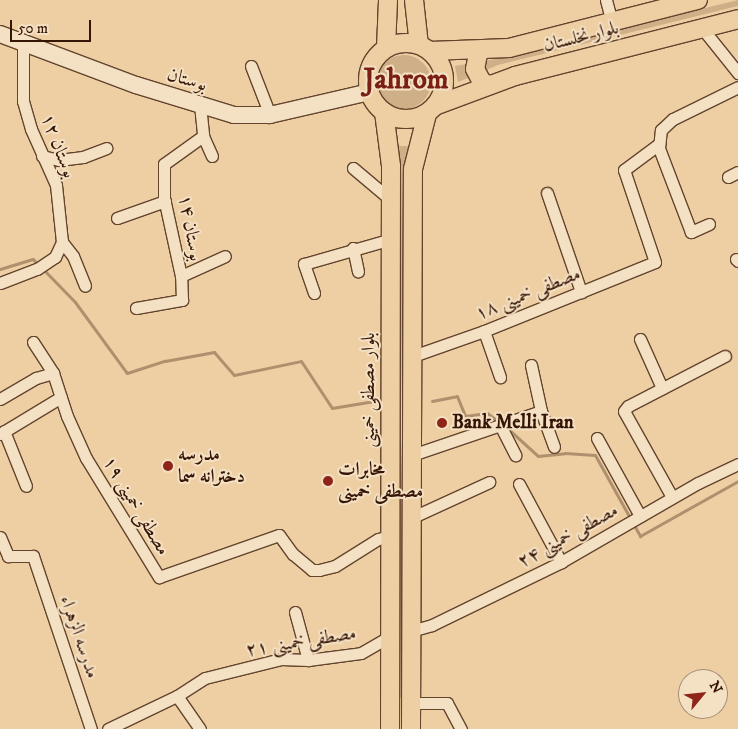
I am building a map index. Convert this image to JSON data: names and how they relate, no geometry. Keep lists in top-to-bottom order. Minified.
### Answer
{"streets":{"main road":["بلوار نخلستان","بوستان","بلوار مصطفی خمینی"],"street":["۱۲ بوستان","بوستان ۱۴","مصطفی خمینی ۱۸","مصطفی خمینی ۱۹","مصطفی خمینی ۲۴","مدرسه الزهراء","مصطفی خمینی ۲۱"]},"crossings":[["بلوار نخلستان","بوستان"],["بلوار نخلستان","بلوار مصطفی خمینی"],["بوستان","۱۲ بوستان"],["بوستان","بلوار مصطفی خمینی"],["بلوار مصطفی خمینی","مصطفی خمینی ۱۹"],["بلوار مصطفی خمینی","مصطفی خمینی ۲۱"]],"districts":["Jahrom"],"places":["Bank Melli Iran","مدرسه دخترانه سما","مخابرات مصطفی خمینی"],"scale_bar":"50 m","north":"top right"}
